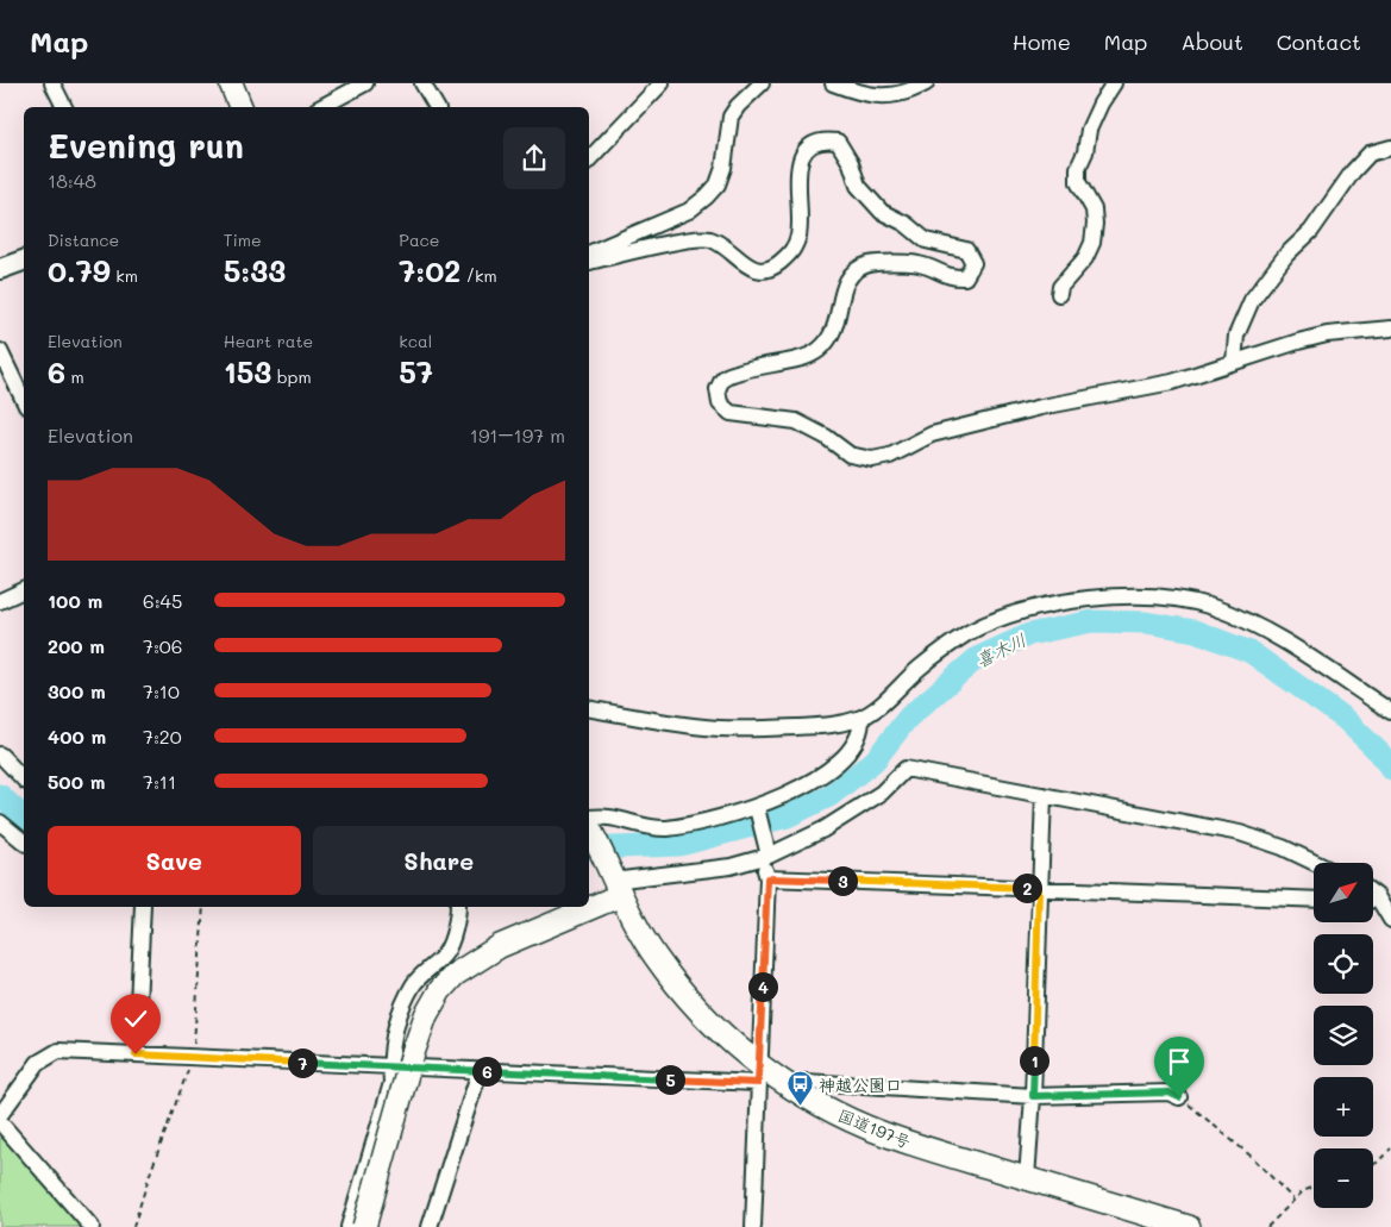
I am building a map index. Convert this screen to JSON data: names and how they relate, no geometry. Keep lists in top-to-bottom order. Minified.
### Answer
{"streets":{"highway":["国道197号"]},"water":["喜木川"],"places":{"bus stop":["神越公園口"]},"north":"top right","page":{"header":"Map","nav":["Home","Map","About","Contact"],"heading":["Evening run","18:48"],"stats":[["Distance","0.79 km"],["Time","5:33"],["Pace","7:02 /km"],["Elevation","6 m"],["Heart rate","153 bpm"],["kcal","57"]],"chart":["Elevation","191–197 m"],"list":[{"name":"100 m","note":"6:45"},{"name":"200 m","note":"7:06"},{"name":"300 m","note":"7:10"},{"name":"400 m","note":"7:20"},{"name":"500 m","note":"7:11"}],"buttons":["Save","Share"],"map_buttons":["+","−"],"pins":["3","2","4","1","7","6","5"]}}
